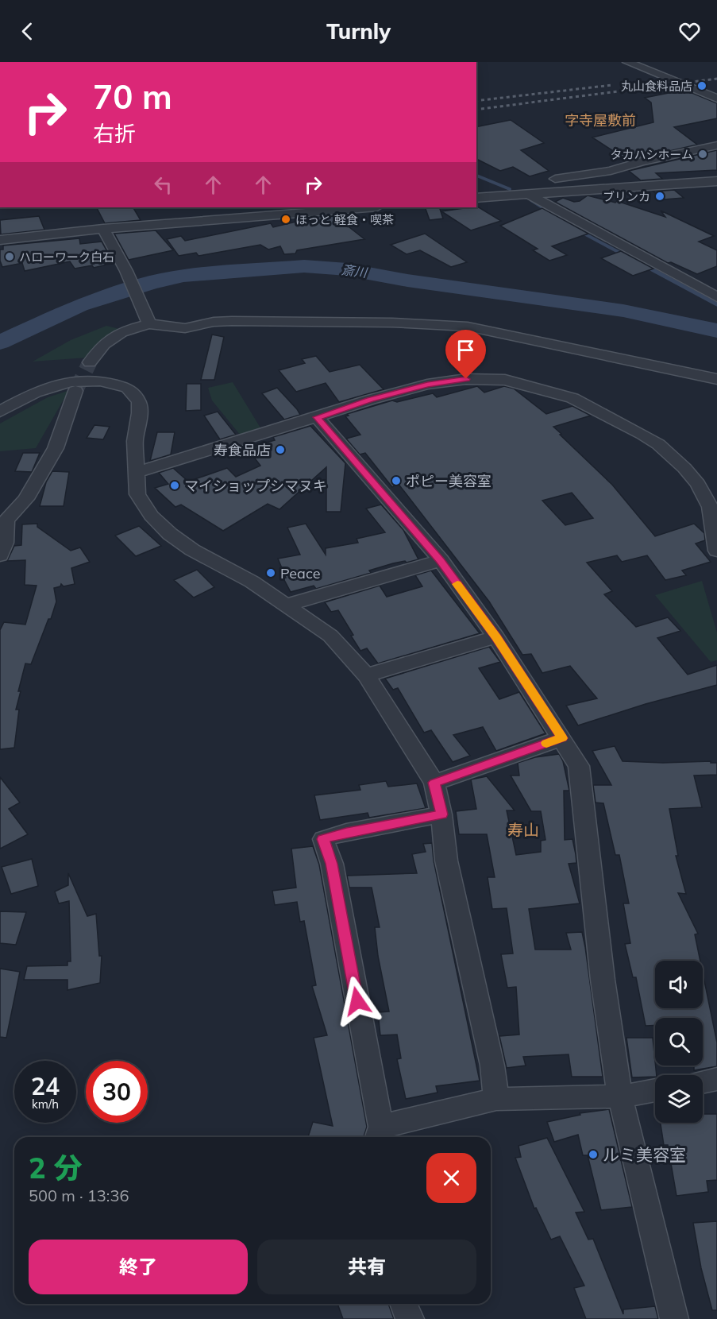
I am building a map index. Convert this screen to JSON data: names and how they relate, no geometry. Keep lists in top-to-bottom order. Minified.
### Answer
{"districts":["字寺屋敷前","寿山"],"water":["斎川"],"places":["丸山食料品店","タカハシホーム","ブリンカ","ほっと 軽食・喫茶","ハローワーク白石","寿食品店","ポピー美容室","マイショップシマヌキ","Peace","ルミ美容室"],"page":{"header":"Turnly","turn":["70 m","右折"],"speed":"24 km/h","limit":"30","heading":["2 分","500 m · 13:36"],"buttons":["終了","共有"]}}
